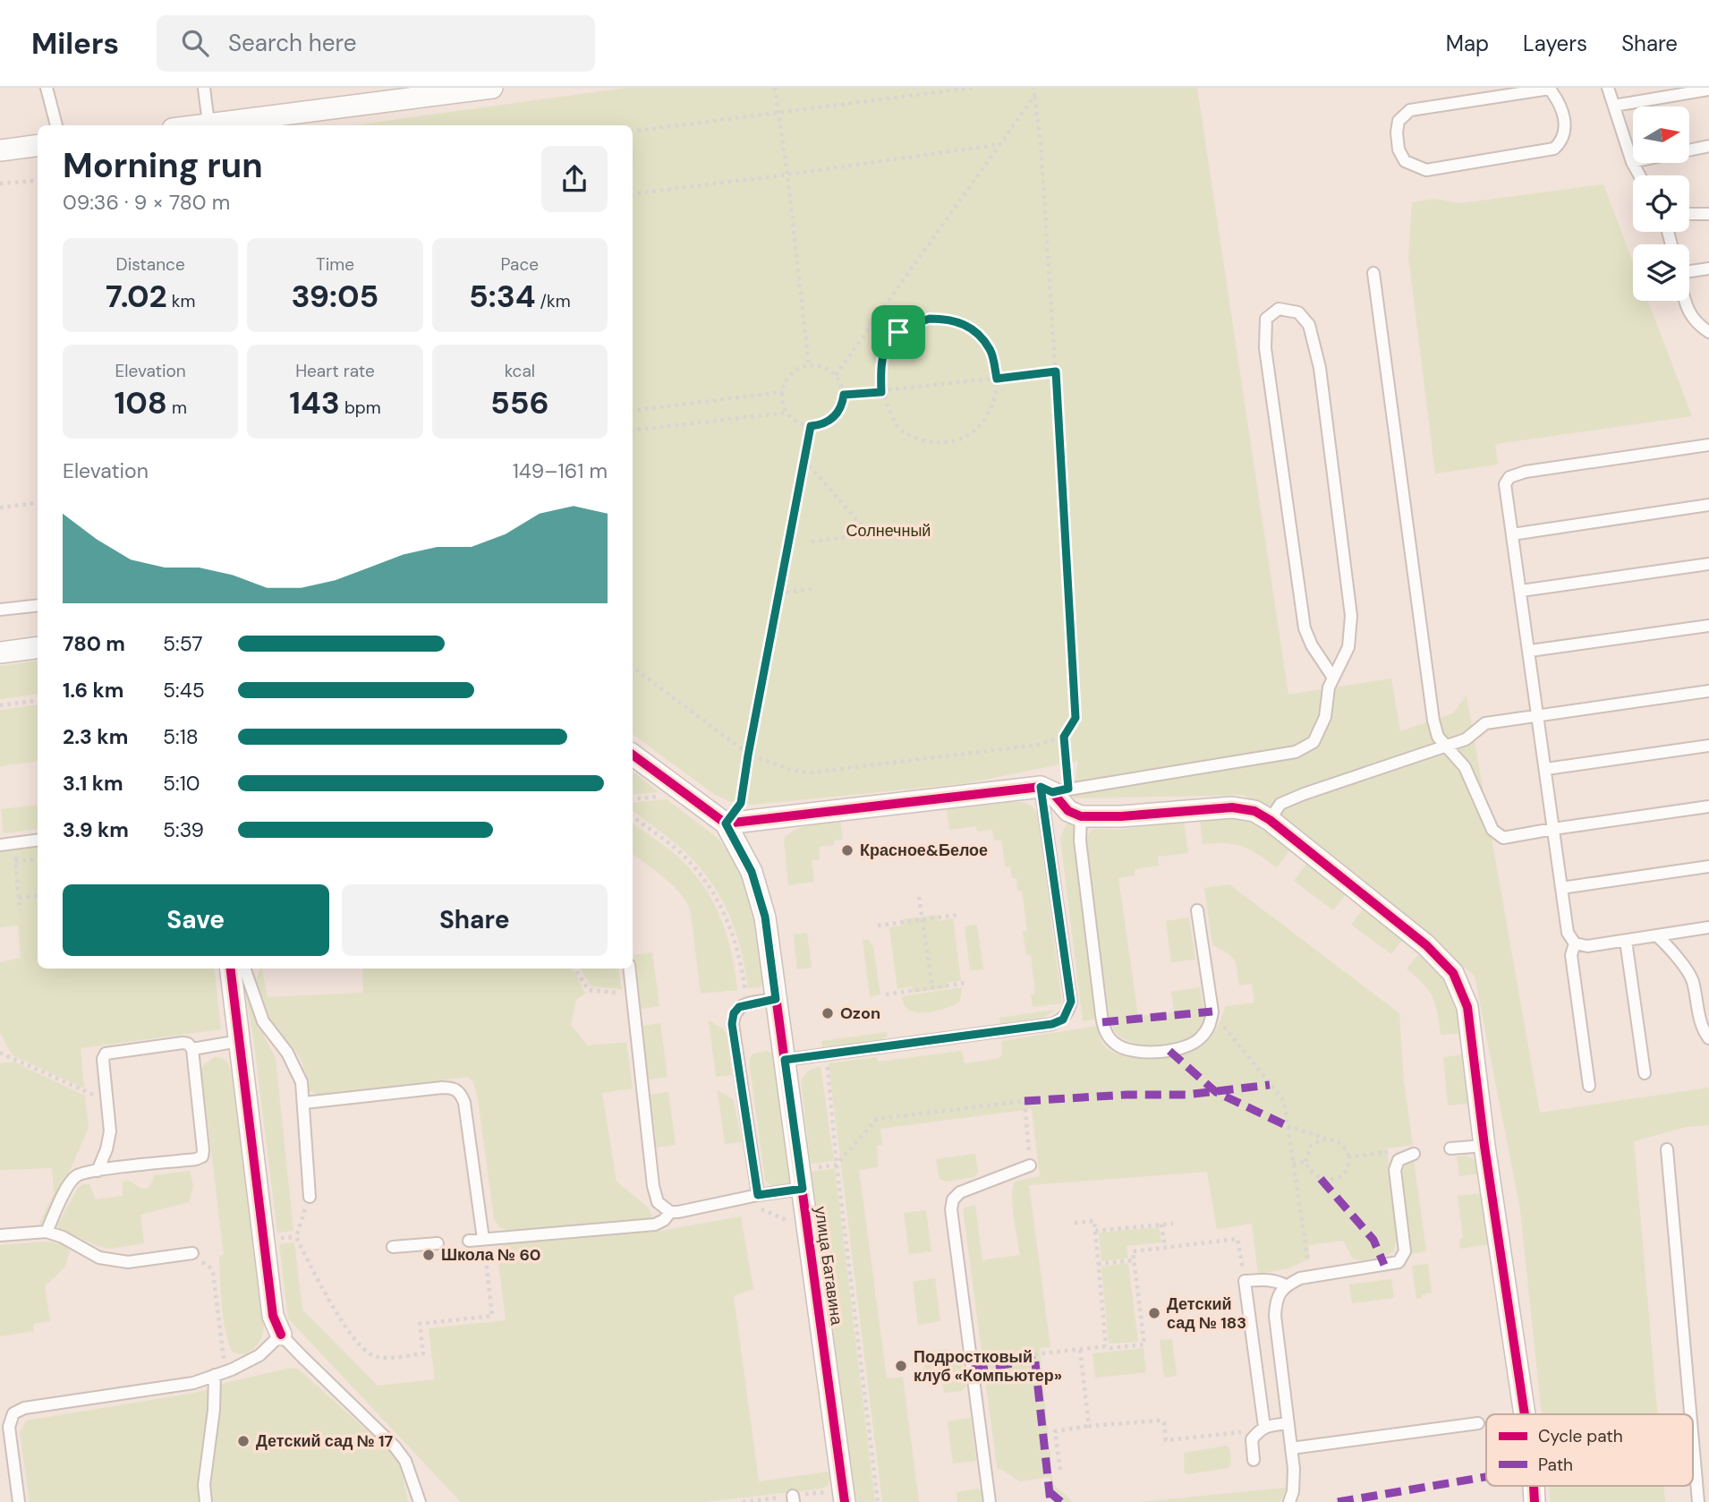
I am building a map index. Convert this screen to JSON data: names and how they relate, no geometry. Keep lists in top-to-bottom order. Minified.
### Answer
{"streets":{"street":["улица Батавина"]},"parks":["Солнечный"],"places":["Красное&Белое","Ozon","Школа № 60","Детский сад № 183","Подростковый клуб «Компьютер»","Детский сад № 17"],"legend":["Cycle path","Path"],"north":"right","page":{"header":"Milers","search":"Search here","nav":["Map","Layers","Share"],"heading":["Morning run","09:36 · 9 × 780 m"],"stats":[["Distance","7.02 km"],["Time","39:05"],["Pace","5:34 /km"],["Elevation","108 m"],["Heart rate","143 bpm"],["kcal","556"]],"chart":["Elevation","149–161 m"],"list":[{"name":"780 m","note":"5:57"},{"name":"1.6 km","note":"5:45"},{"name":"2.3 km","note":"5:18"},{"name":"3.1 km","note":"5:10"},{"name":"3.9 km","note":"5:39"}],"buttons":["Save","Share"]}}
